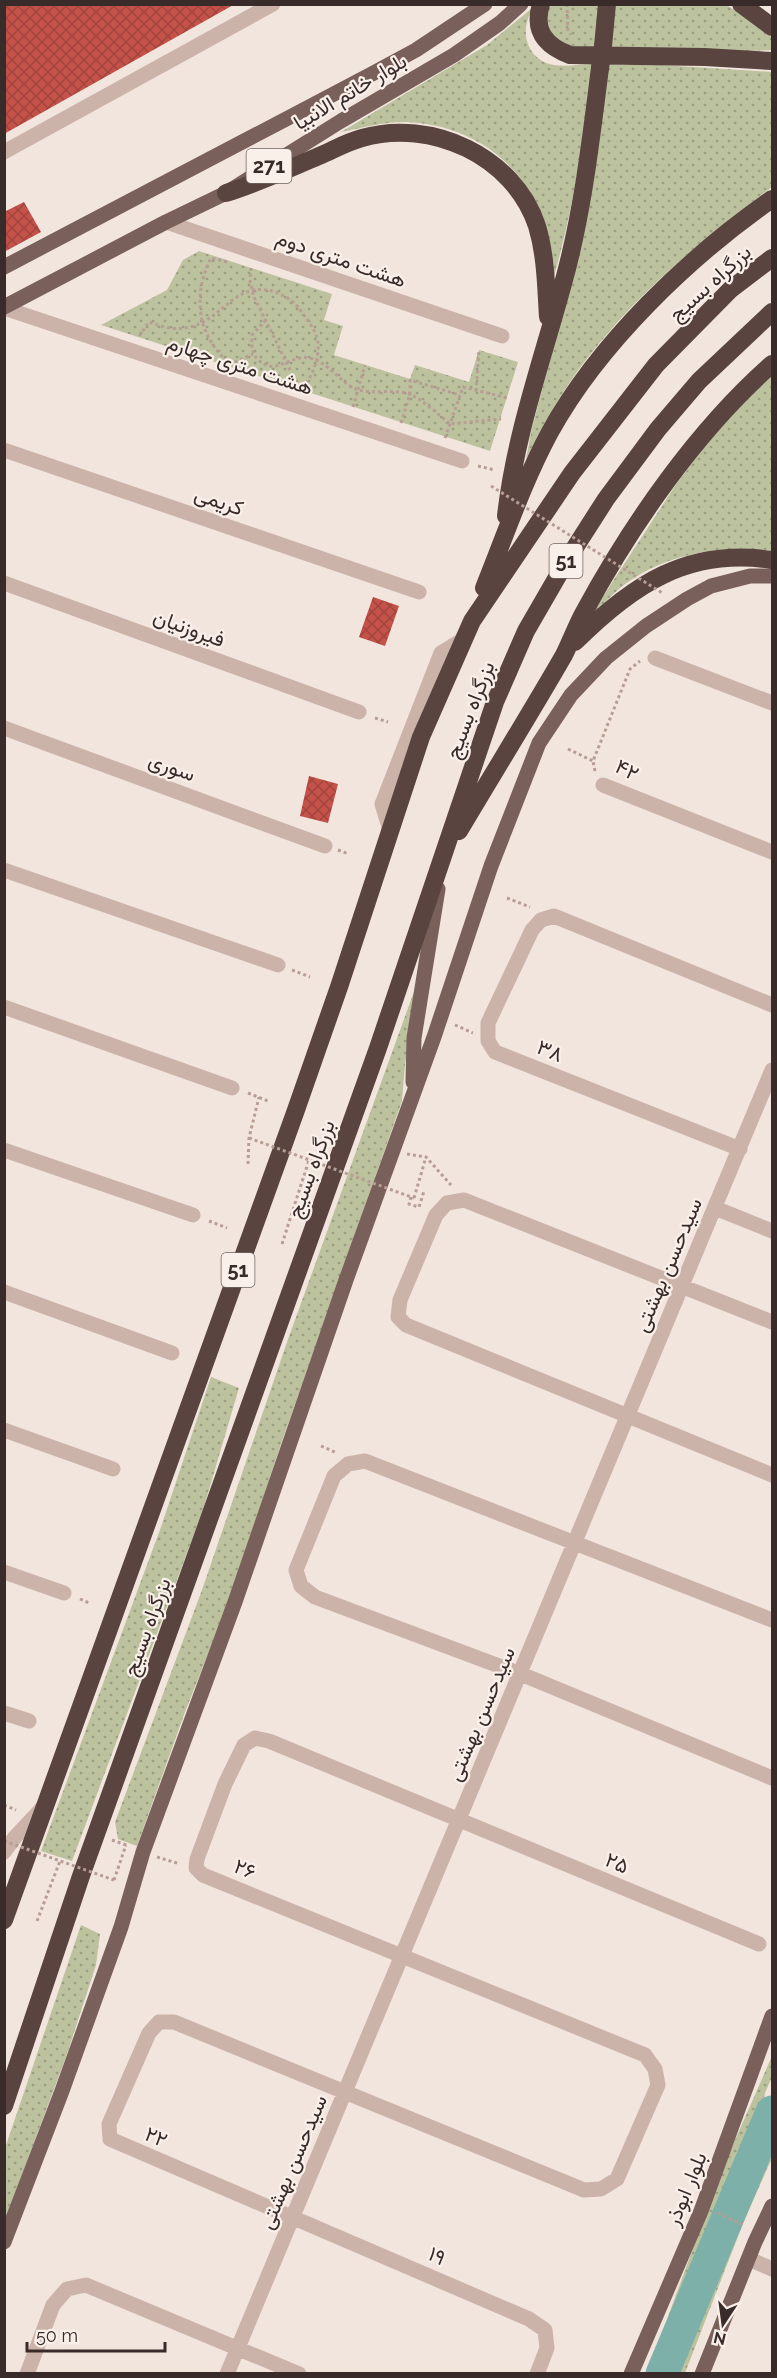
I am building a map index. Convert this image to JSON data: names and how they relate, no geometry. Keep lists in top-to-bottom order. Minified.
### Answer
{"streets":{"highway":["بزرگراه بسیج","51"],"main road":["بلوار خاتم الانبیا","271","بلوار ابوذر"],"street":["هشت متری دوم","هشت متری چهارم","کریمی","فیروزنیان","سوری","۴۲","۳۸","سیدحسن بهشتی","۲۵","۲۶","۲۲","۱۹"]},"crossings":[["بلوار خاتم الانبیا","هشت متری دوم"],["بلوار خاتم الانبیا","هشت متری چهارم"],["۳۸","سیدحسن بهشتی"],["سیدحسن بهشتی","۲۵"],["سیدحسن بهشتی","۲۶"],["سیدحسن بهشتی","۲۲"],["سیدحسن بهشتی","۱۹"],["۲۵","۲۶"],["۲۲","۱۹"]],"scale_bar":"50 m","north":"bottom"}
